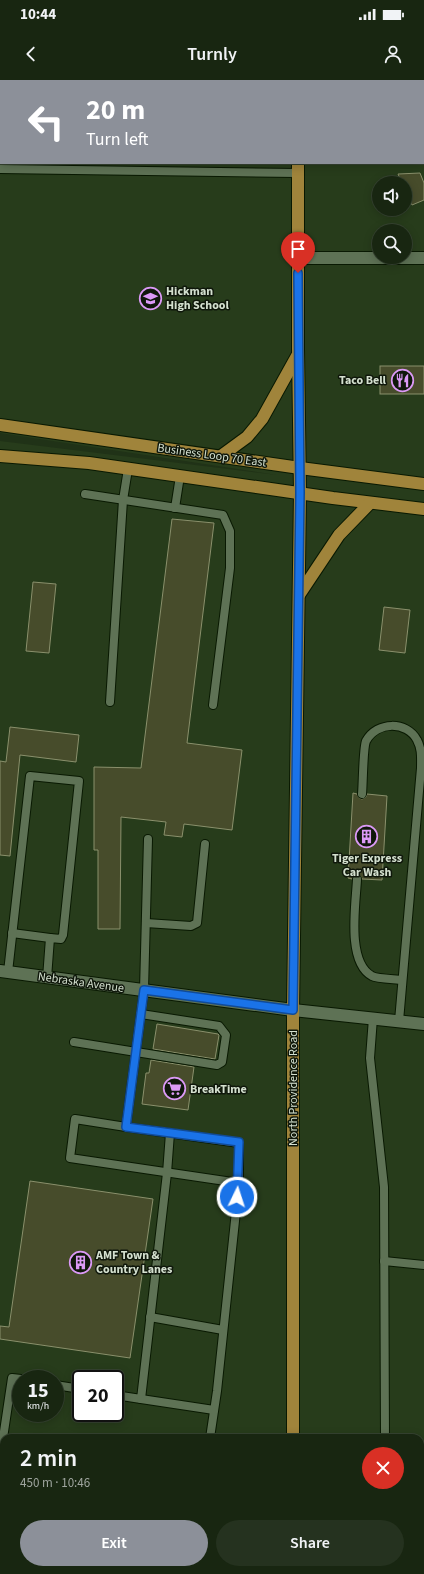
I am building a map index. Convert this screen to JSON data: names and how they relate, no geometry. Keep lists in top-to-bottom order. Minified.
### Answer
{"streets":{"main road":["Business Loop 70 East","North Providence Road"],"street":["Nebraska Avenue"]},"crossings":[["Business Loop 70 East","North Providence Road"],["Nebraska Avenue","North Providence Road"]],"places":{"school or university":["Hickman High School"],"restaurant":["Taco Bell"],"building":["Tiger Express Car Wash","AMF Town & Country Lanes"],"supermarket":["BreakTime"]},"page":{"status":"10:44","header":"Turnly","turn":["20 m","Turn left"],"speed":"15 km/h","limit":"20","heading":["2 min","450 m · 10:46"],"buttons":["Exit","Share"]}}
